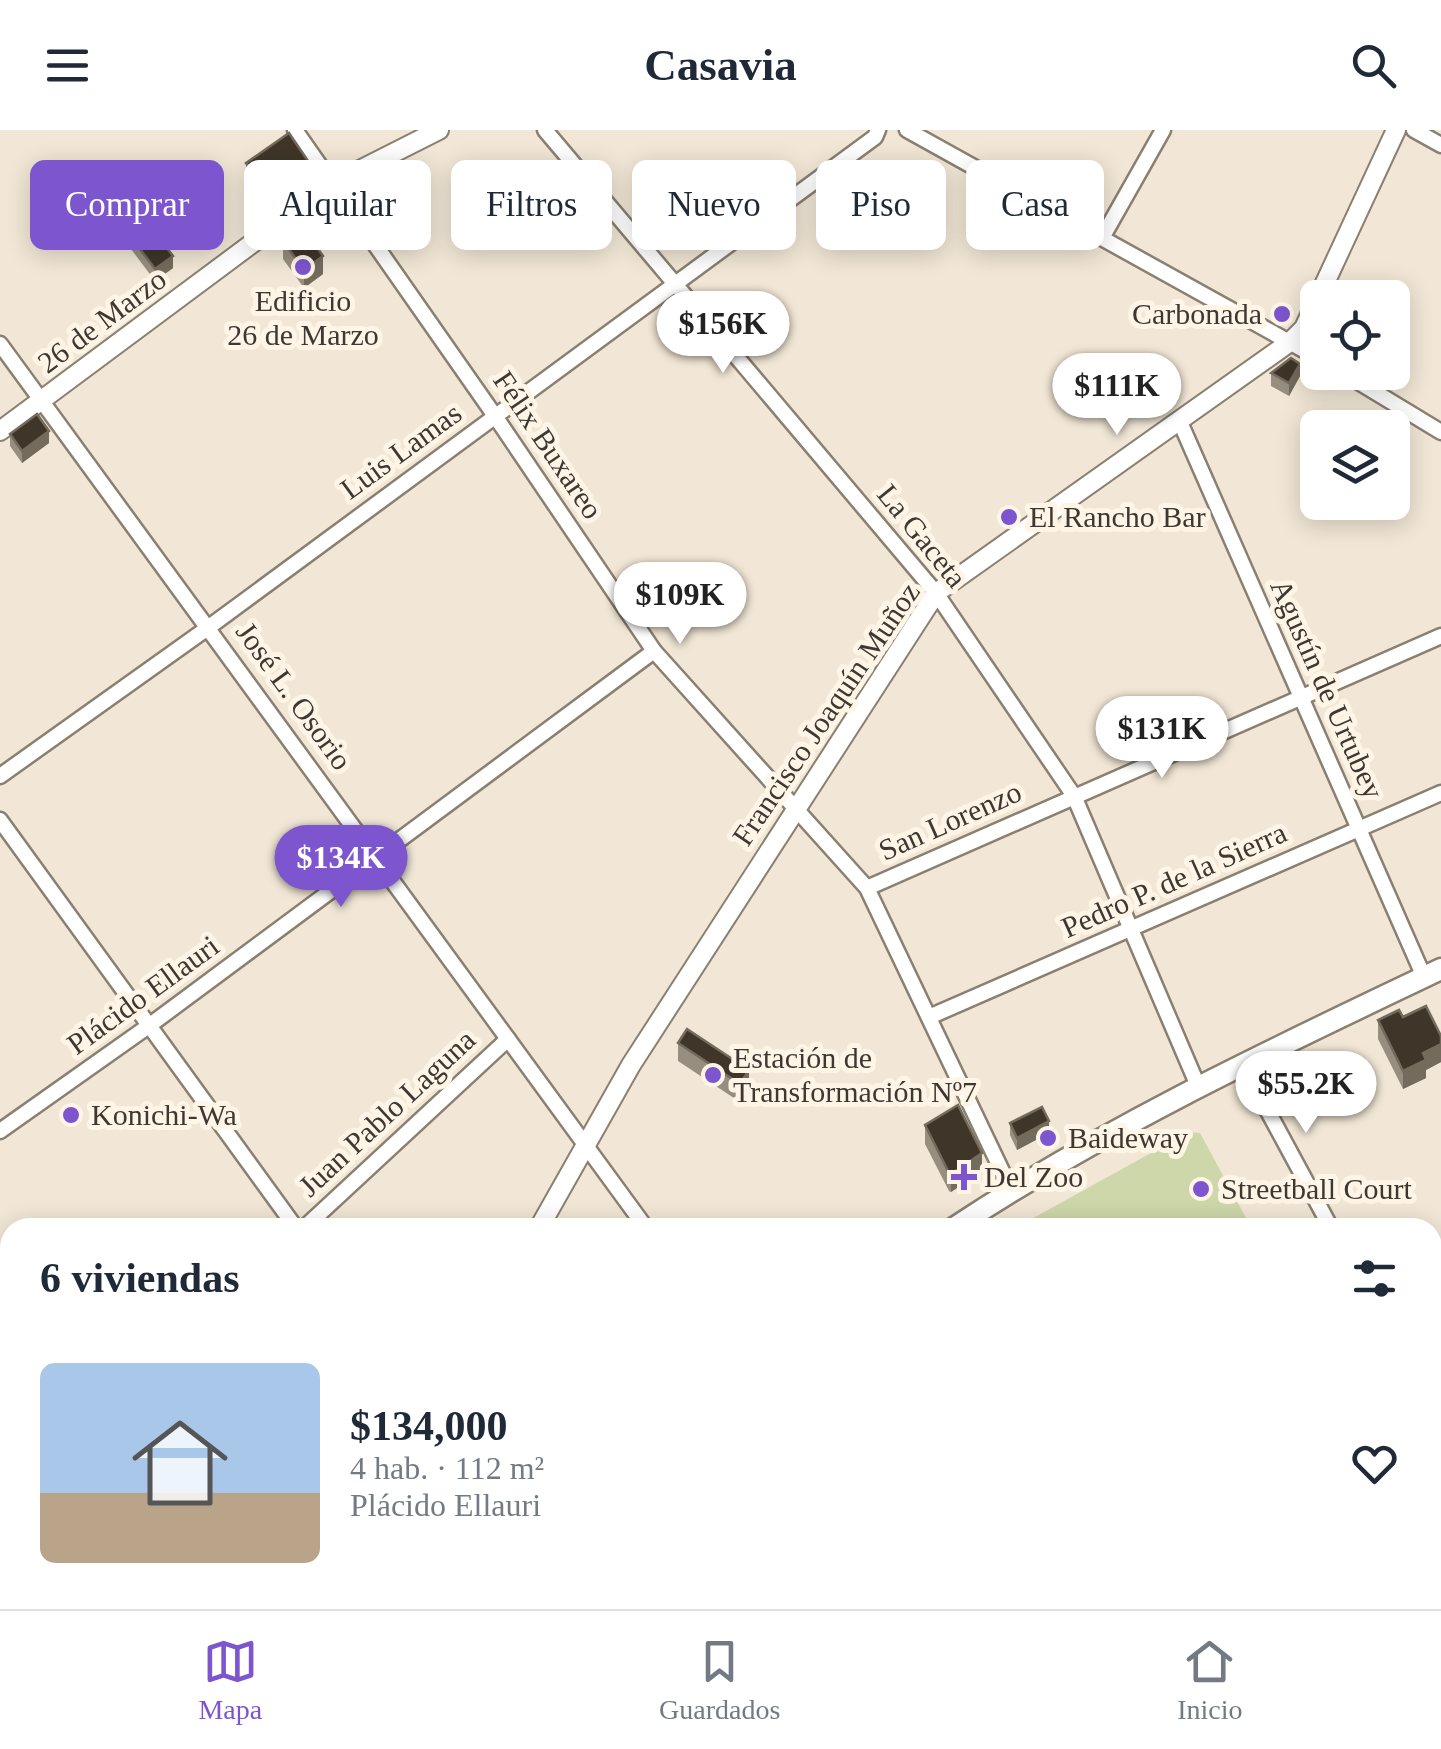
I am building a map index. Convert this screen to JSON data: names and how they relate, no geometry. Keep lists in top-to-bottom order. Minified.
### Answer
{"streets":{"street":["26 de Marzo","Félix Buxareo","Luis Lamas","La Gaceta","Agustín de Urtubey","José L. Osorio","Francisco Joaquín Muñoz","San Lorenzo","Pedro P. de la Sierra","Plácido Ellauri","Juan Pablo Laguna"]},"crossings":[["26 de Marzo","José L. Osorio"],["Félix Buxareo","Luis Lamas"],["Félix Buxareo","Francisco Joaquín Muñoz"],["Félix Buxareo","San Lorenzo"],["Félix Buxareo","Pedro P. de la Sierra"],["Félix Buxareo","Plácido Ellauri"],["Luis Lamas","La Gaceta"],["Luis Lamas","José L. Osorio"],["La Gaceta","Francisco Joaquín Muñoz"],["La Gaceta","San Lorenzo"],["La Gaceta","Pedro P. de la Sierra"],["Agustín de Urtubey","Francisco Joaquín Muñoz"],["Agustín de Urtubey","San Lorenzo"],["Agustín de Urtubey","Pedro P. de la Sierra"],["José L. Osorio","Francisco Joaquín Muñoz"],["José L. Osorio","Plácido Ellauri"],["José L. Osorio","Juan Pablo Laguna"]],"places":{"other":["Edificio 26 de Marzo","Carbonada","El Rancho Bar","Estación de Transformación Nº7","Konichi-Wa","Baideway","Streetball Court"],"health":["Del Zoo"]},"page":{"header":"Casavia","chip":["Comprar","Alquilar","Filtros","Nuevo","Piso","Casa"],"price":["$156K","$111K","$109K","$131K","$134K","$55.2K"],"heading":"6 viviendas","list":[{"name":"$134,000","note":"4 hab. · 112 m² · Plácido Ellauri"}],"tabs":["Mapa","Guardados","Inicio"]}}
